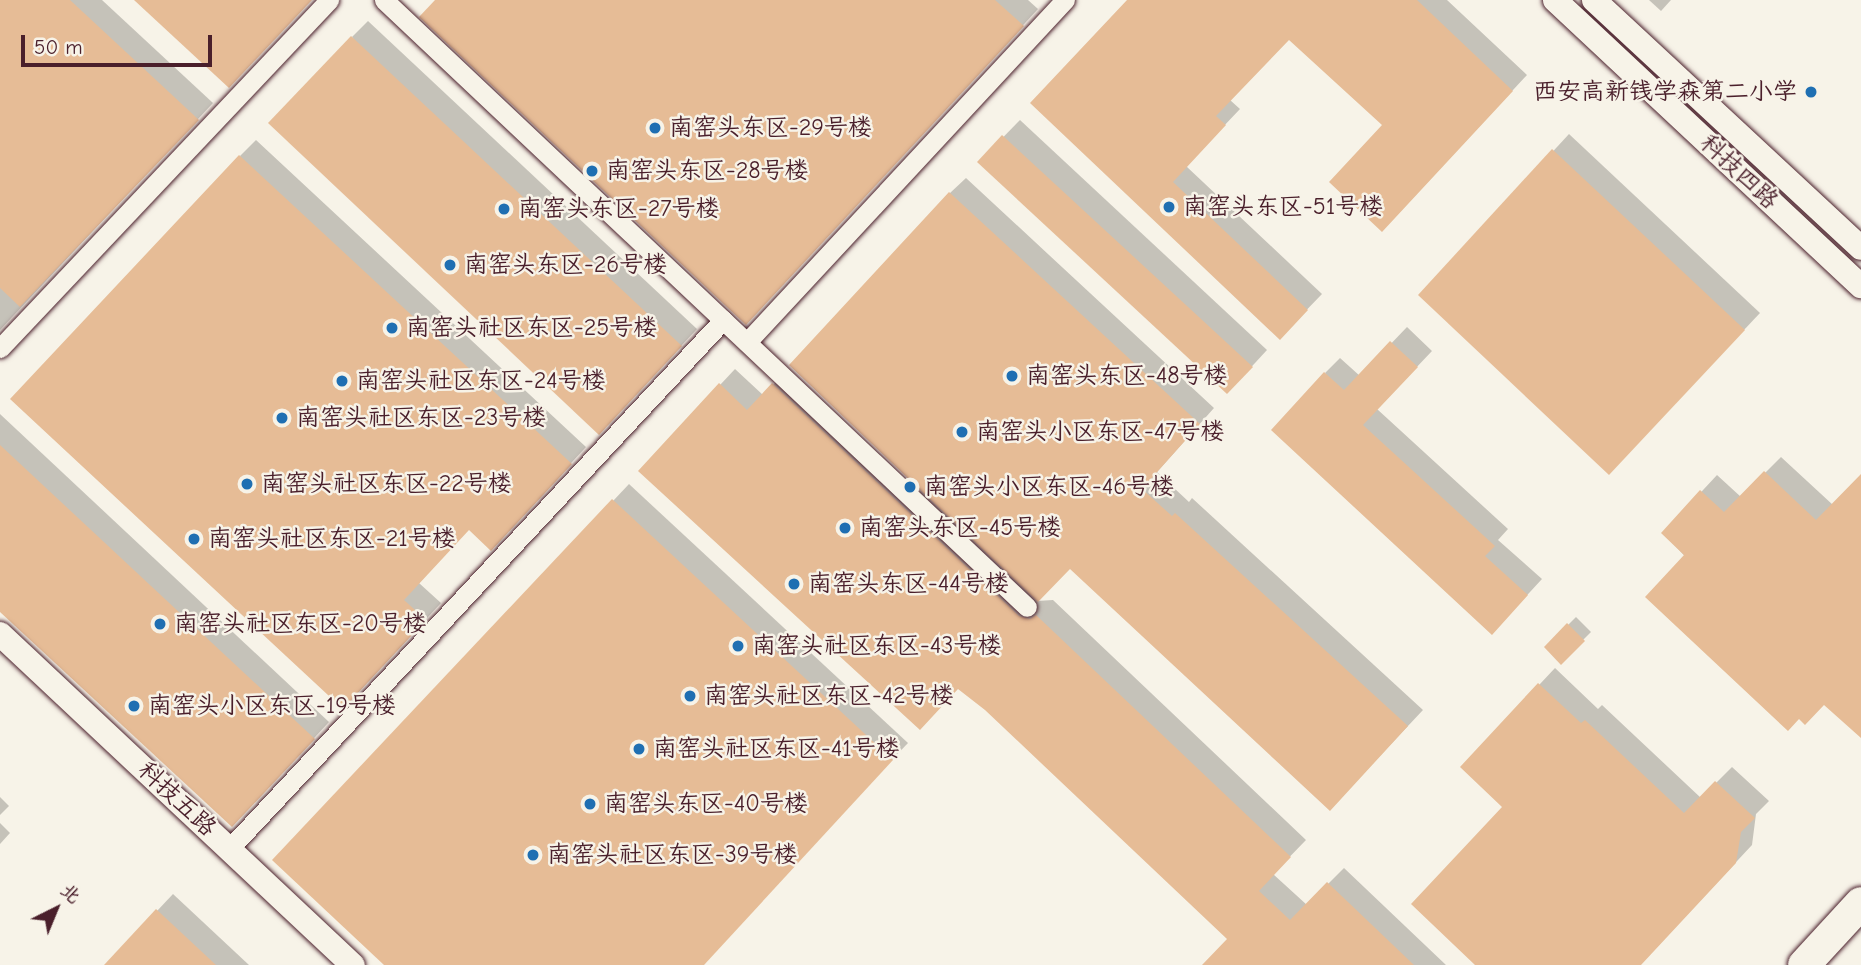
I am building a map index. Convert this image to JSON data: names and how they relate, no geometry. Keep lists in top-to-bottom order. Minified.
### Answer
{"streets":{"street":["科技四路","科技五路"]},"places":["西安高新钱学森第二小学","南窑头东区-29号楼","南窑头东区-28号楼","南窑头东区-51号楼","南窑头东区-27号楼","南窑头东区-26号楼","南窑头社区东区-25号楼","南窑头东区-48号楼","南窑头社区东区-24号楼","南窑头社区东区-23号楼","南窑头小区东区-47号楼","南窑头社区东区-22号楼","南窑头小区东区-46号楼","南窑头东区-45号楼","南窑头社区东区-21号楼","南窑头东区-44号楼","南窑头社区东区-20号楼","南窑头社区东区-43号楼","南窑头社区东区-42号楼","南窑头小区东区-19号楼","南窑头社区东区-41号楼","南窑头东区-40号楼","南窑头社区东区-39号楼"],"scale_bar":"50 m","north":"top right"}
